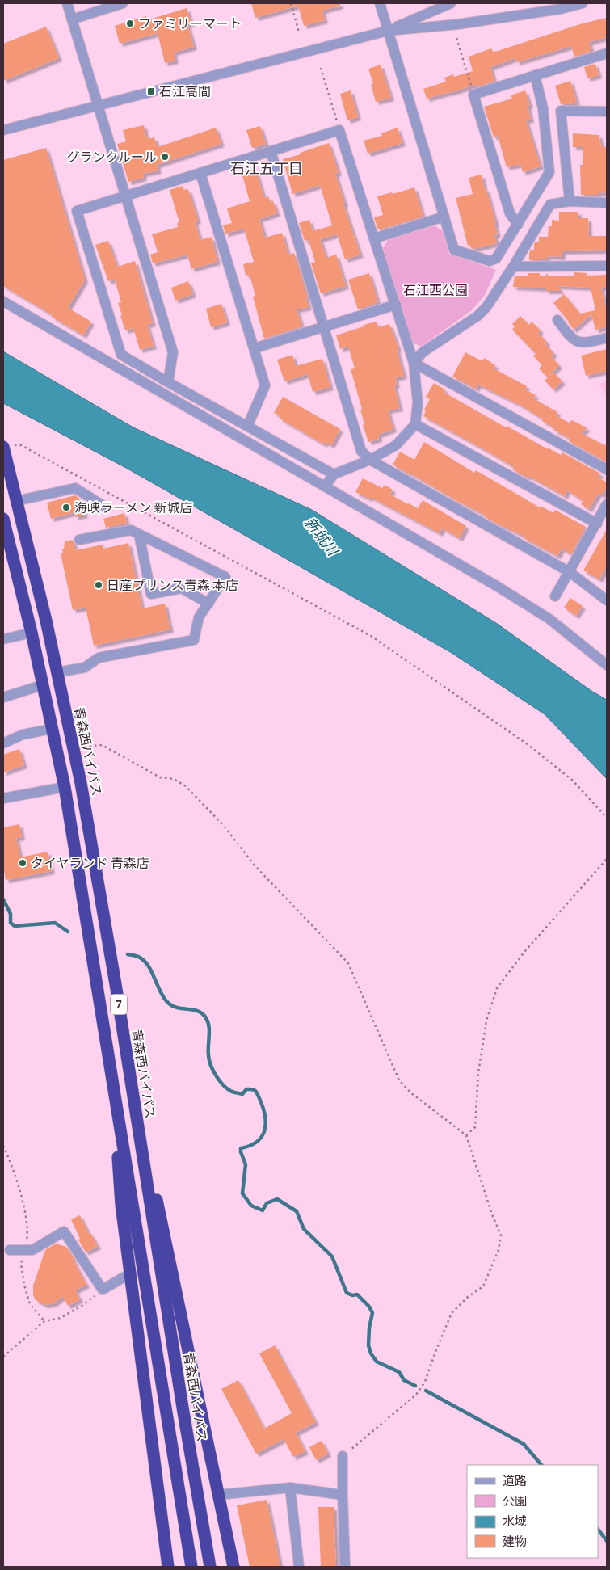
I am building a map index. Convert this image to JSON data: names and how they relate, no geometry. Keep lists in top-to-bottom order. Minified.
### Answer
{"streets":{"highway":["青森西バイパス","7"]},"districts":["石江五丁目"],"water":["新城川"],"parks":["石江西公園"],"places":{"other":["ファミリーマート","グランクルール","海峡ラーメン 新城店","日産プリンス青森 本店","タイヤランド 青森店"],"transit":["石江高間"]},"legend":["道路","公園","水域","建物"]}
